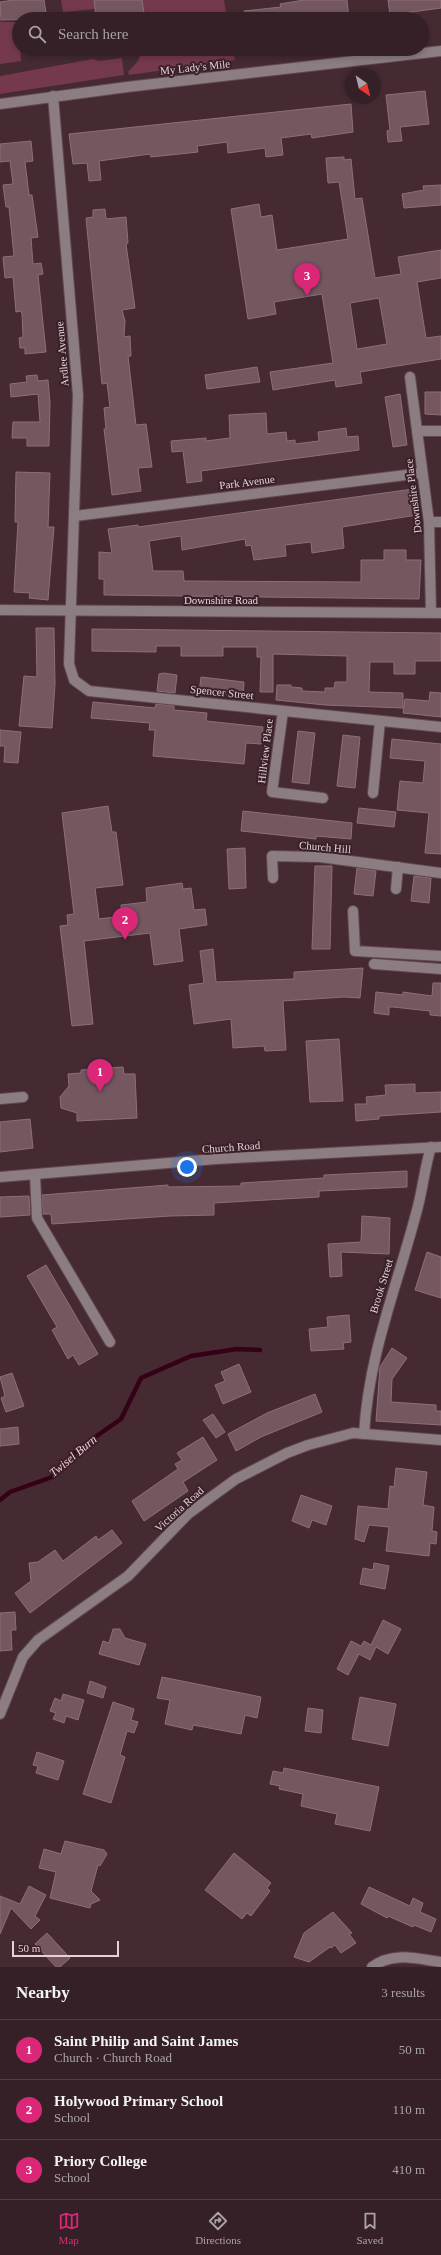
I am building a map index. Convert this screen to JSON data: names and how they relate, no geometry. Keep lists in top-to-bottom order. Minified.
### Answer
{"streets":{"street":["My Lady's Mile","Ardlee Avenue","Park Avenue","Downshire Place","Downshire Road","Spencer Street","Hillview Place","Church Hill","Church Road","Brook Street","Victoria Road"]},"crossings":[["My Lady's Mile","Ardlee Avenue"],["Ardlee Avenue","Park Avenue"],["Ardlee Avenue","Downshire Road"],["Ardlee Avenue","Spencer Street"],["Park Avenue","Downshire Place"],["Downshire Place","Downshire Road"],["Downshire Road","Spencer Street"],["Spencer Street","Hillview Place"],["Church Road","Brook Street"],["Brook Street","Victoria Road"]],"water":["Twisel Burn"],"scale_bar":"50 m","north":"bottom right","page":{"search":"Search here","pins":["3","2","1"],"scale":"50 m","heading":["Nearby","3 results"],"list":[{"mark":"1","name":"Saint Philip and Saint James","note":"Church · Church Road","value":"50 m"},{"mark":"2","name":"Holywood Primary School","note":"School","value":"110 m"},{"mark":"3","name":"Priory College","note":"School","value":"410 m"}],"nav":["Map","Directions","Saved"]}}
